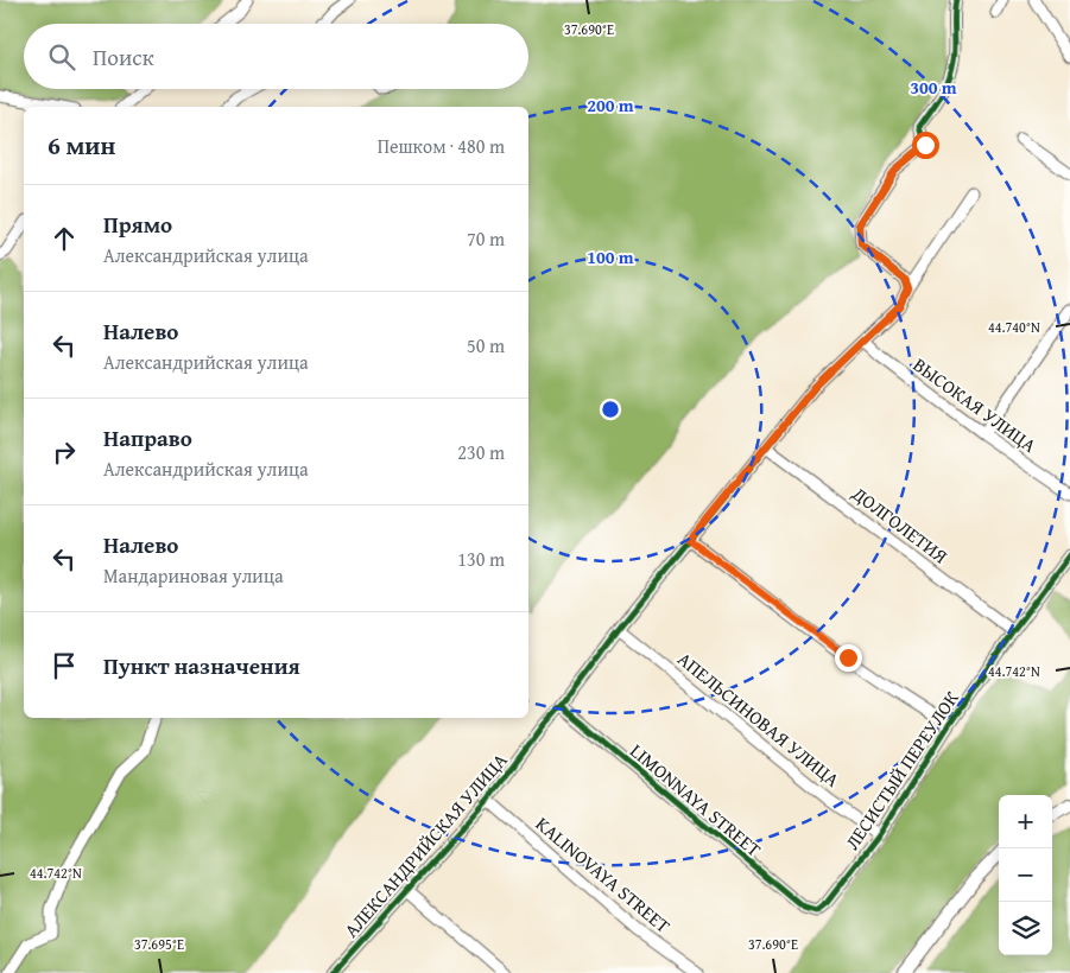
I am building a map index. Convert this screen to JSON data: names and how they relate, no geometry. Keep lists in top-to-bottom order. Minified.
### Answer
{"streets":{"street":["ВЫСОКАЯ УЛИЦА","ДОЛГОЛЕТИЯ","АПЕЛЬСИНОВАЯ УЛИЦА","ЛЕСИСТЫЙ ПЕРЕУЛОК","LIMONNAYA STREET","АЛЕКСАНДРИЙСКАЯ УЛИЦА","KALINOVAYA STREET"]},"crossings":[["ВЫСОКАЯ УЛИЦА","АЛЕКСАНДРИЙСКАЯ УЛИЦА"],["ДОЛГОЛЕТИЯ","ЛЕСИСТЫЙ ПЕРЕУЛОК"],["ДОЛГОЛЕТИЯ","АЛЕКСАНДРИЙСКАЯ УЛИЦА"],["АПЕЛЬСИНОВАЯ УЛИЦА","ЛЕСИСТЫЙ ПЕРЕУЛОК"],["АПЕЛЬСИНОВАЯ УЛИЦА","АЛЕКСАНДРИЙСКАЯ УЛИЦА"],["ЛЕСИСТЫЙ ПЕРЕУЛОК","LIMONNAYA STREET"],["LIMONNAYA STREET","АЛЕКСАНДРИЙСКАЯ УЛИЦА"],["АЛЕКСАНДРИЙСКАЯ УЛИЦА","KALINOVAYA STREET"]],"page":{"search":"Поиск","heading":["6 мин","Пешком · 480 m"],"list":[["Прямо","Александрийская улица","70 m"],["Налево","Александрийская улица","50 m"],["Направо","Александрийская улица","230 m"],["Налево","Мандариновая улица","130 m"],"Пункт назначения"],"map_buttons":["+","−"]},"coordinates":["37.690°E","44.740°N","44.742°N","37.695°E"],"rings":["300 m","200 m","100 m"]}
